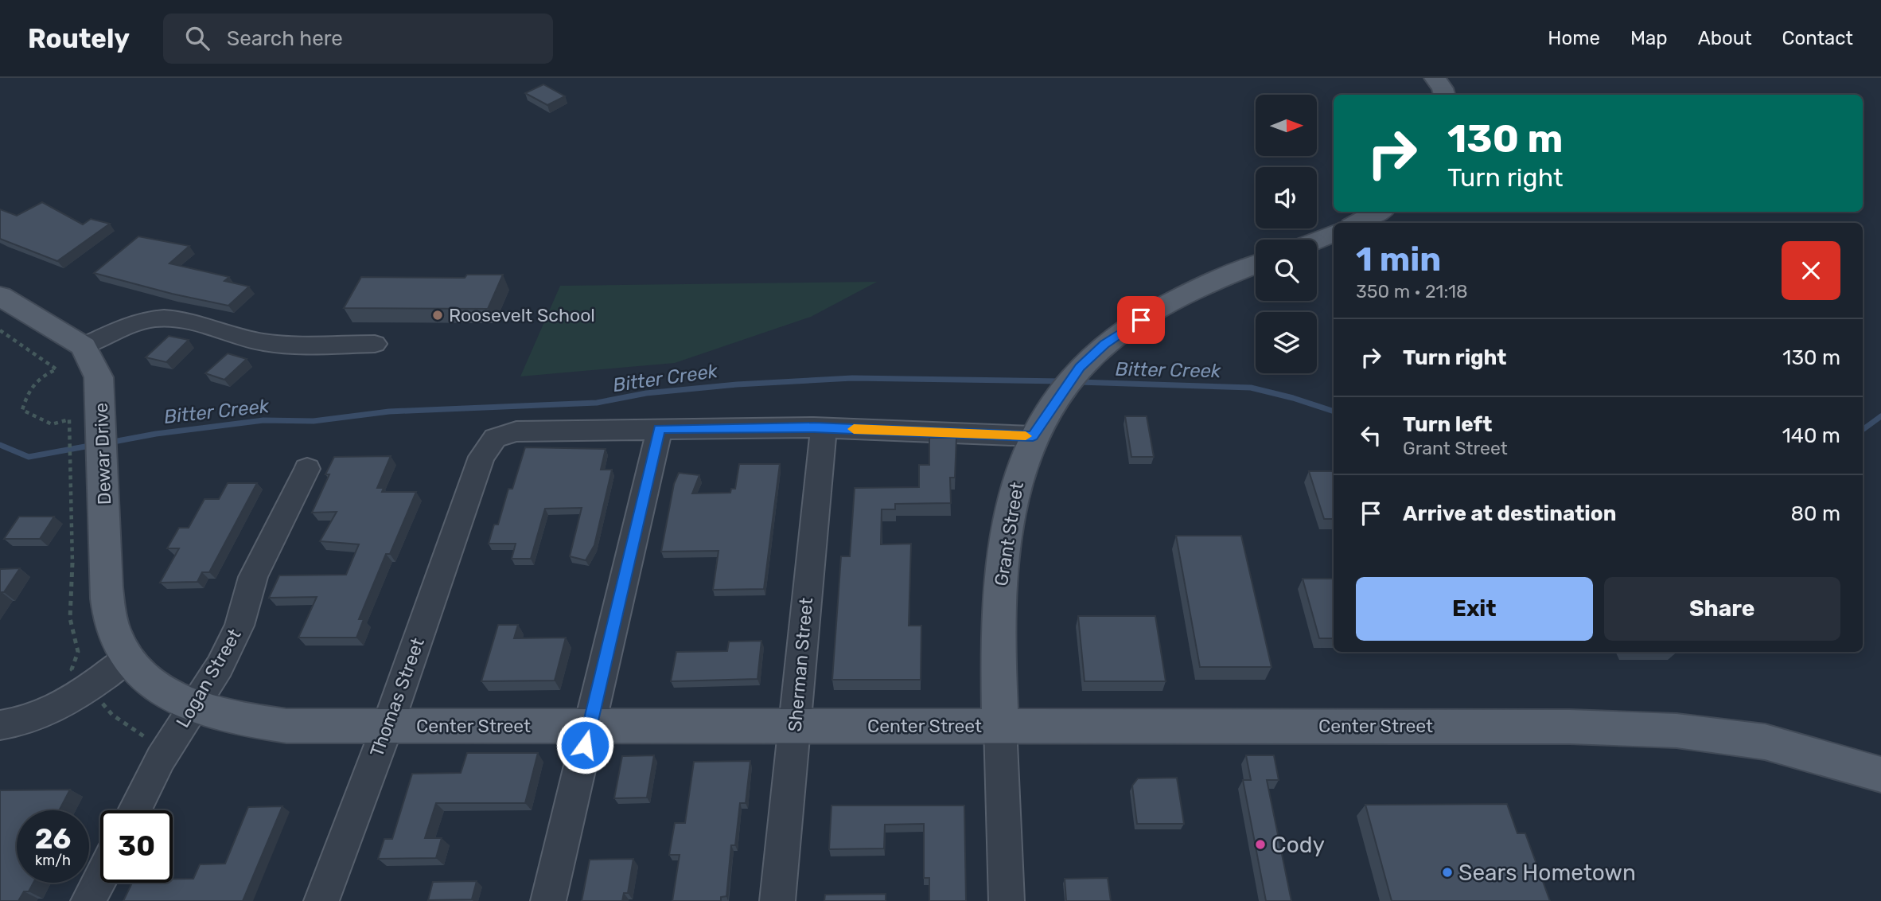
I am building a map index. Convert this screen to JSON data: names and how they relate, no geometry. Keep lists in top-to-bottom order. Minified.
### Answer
{"streets":{"main road":["Dewar Drive","Grant Street","Center Street"],"street":["Sherman Street","Logan Street","Thomas Street"]},"crossings":[["Dewar Drive","Center Street"],["Grant Street","Thomas Street"],["Grant Street","Center Street"],["Sherman Street","Thomas Street"],["Sherman Street","Center Street"],["Logan Street","Center Street"],["Thomas Street","Center Street"]],"water":["Bitter Creek"],"places":["Roosevelt School","Cody","Sears Hometown"],"north":"right","page":{"header":"Routely","search":"Search here","nav":["Home","Map","About","Contact"],"turn":["130 m","Turn right"],"heading":["1 min","350 m · 21:18"],"list":[{"name":"Turn right","value":"130 m"},{"name":"Turn left","note":"Grant Street","value":"140 m"},{"name":"Arrive at destination","value":"80 m"}],"buttons":["Exit","Share"],"speed":"26 km/h","limit":"30"}}
